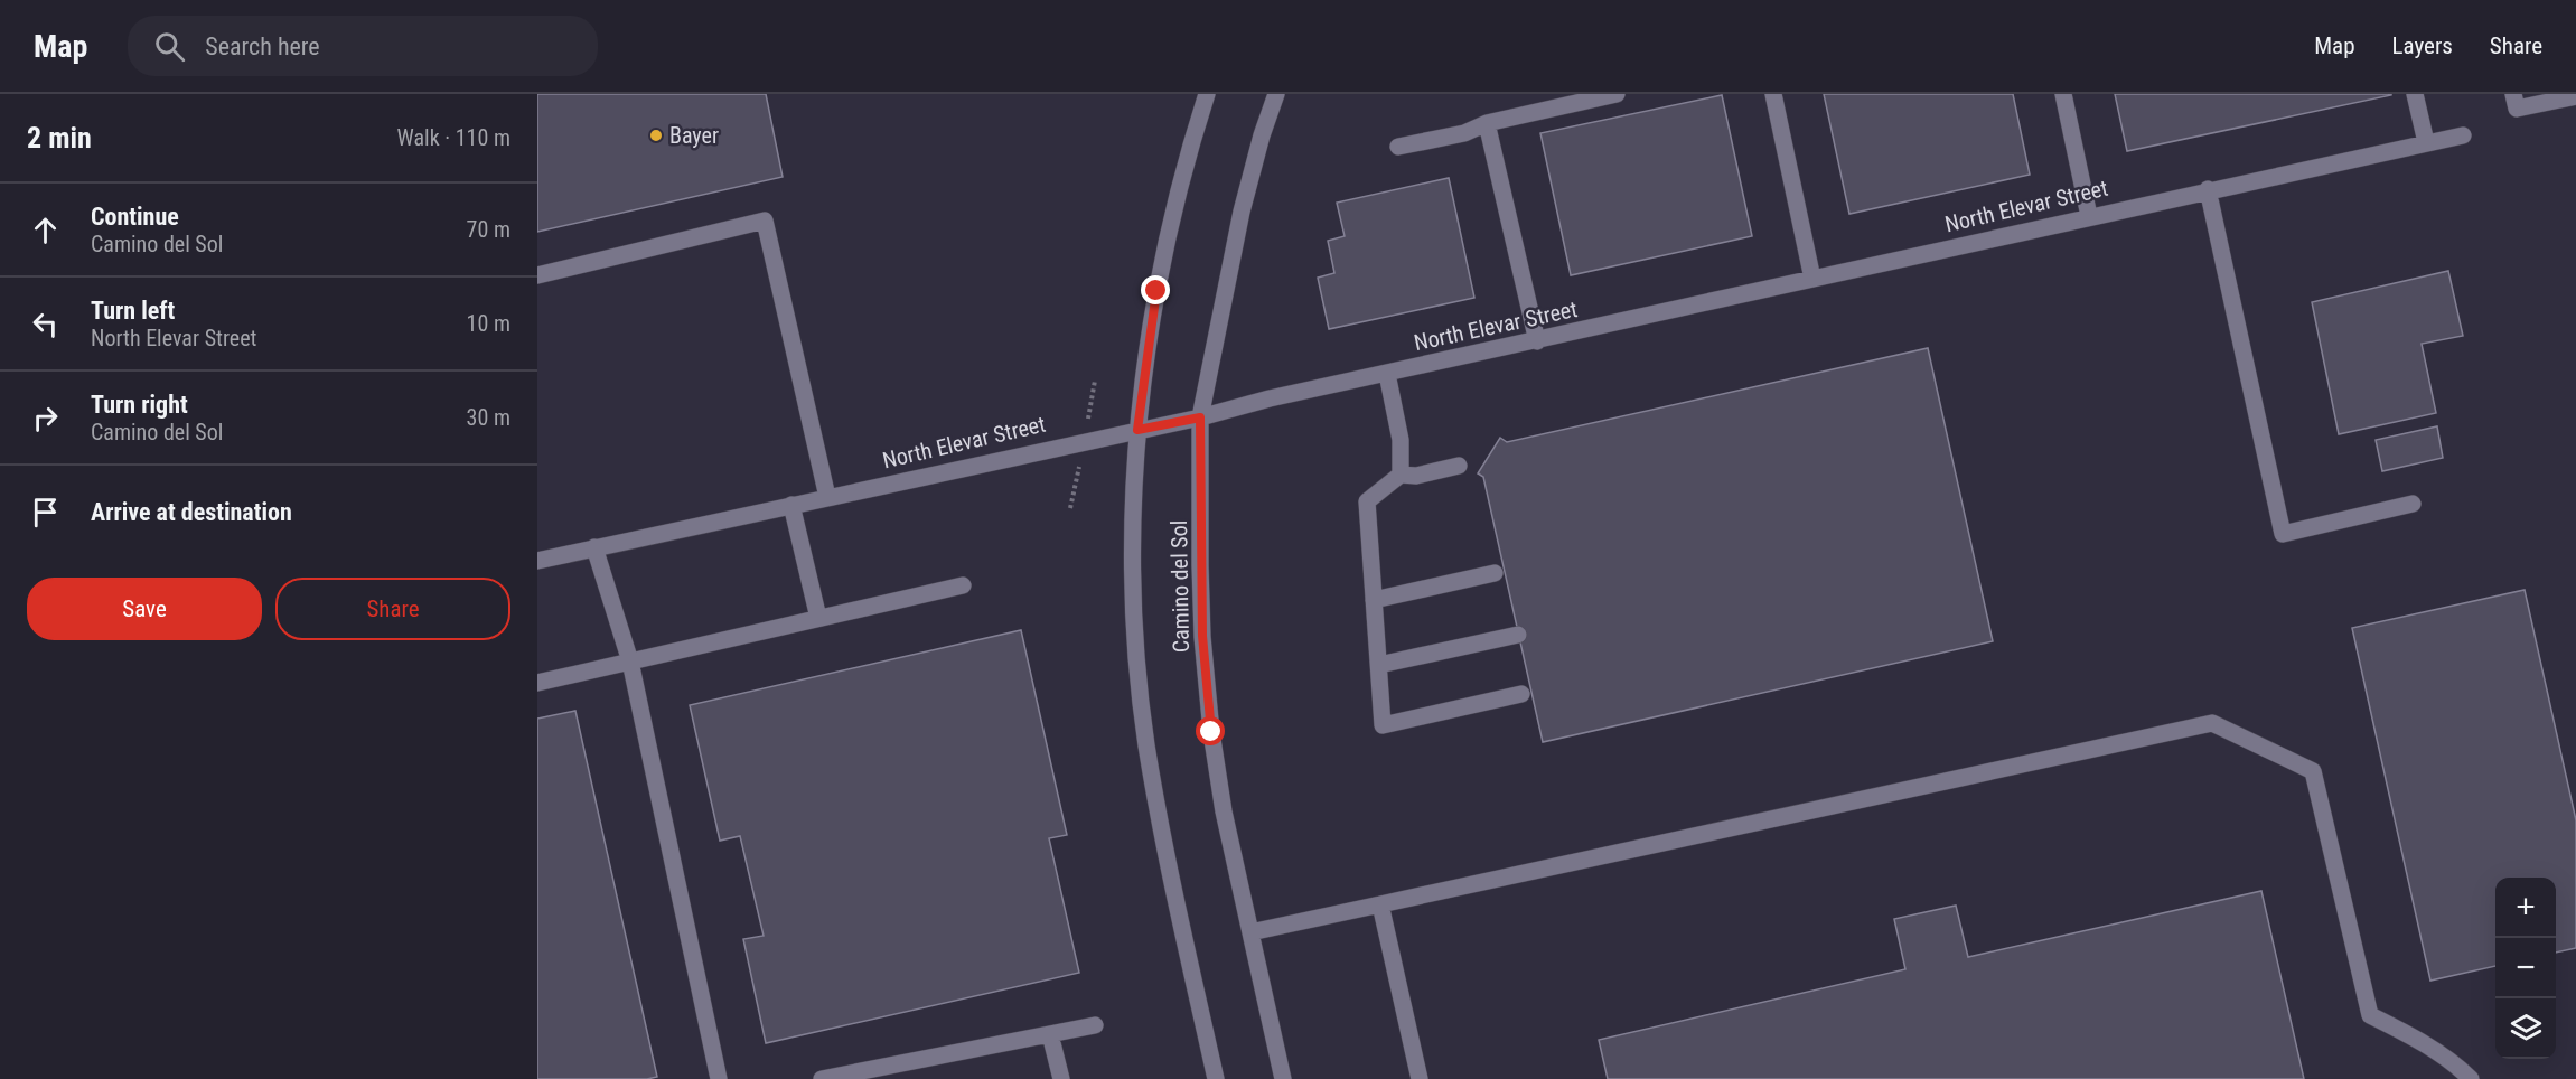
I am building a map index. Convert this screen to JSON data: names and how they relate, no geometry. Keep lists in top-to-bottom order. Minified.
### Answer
{"streets":{"street":["North Elevar Street","Camino del Sol"]},"crossings":[["North Elevar Street","Camino del Sol"]],"places":["Bayer"],"page":{"header":"Map","search":"Search here","nav":["Map","Layers","Share"],"heading":["2 min","Walk · 110 m"],"list":[["Continue","Camino del Sol","70 m"],["Turn left","North Elevar Street","10 m"],["Turn right","Camino del Sol","30 m"],"Arrive at destination"],"buttons":["Save","Share"],"map_buttons":["+","−"]}}
